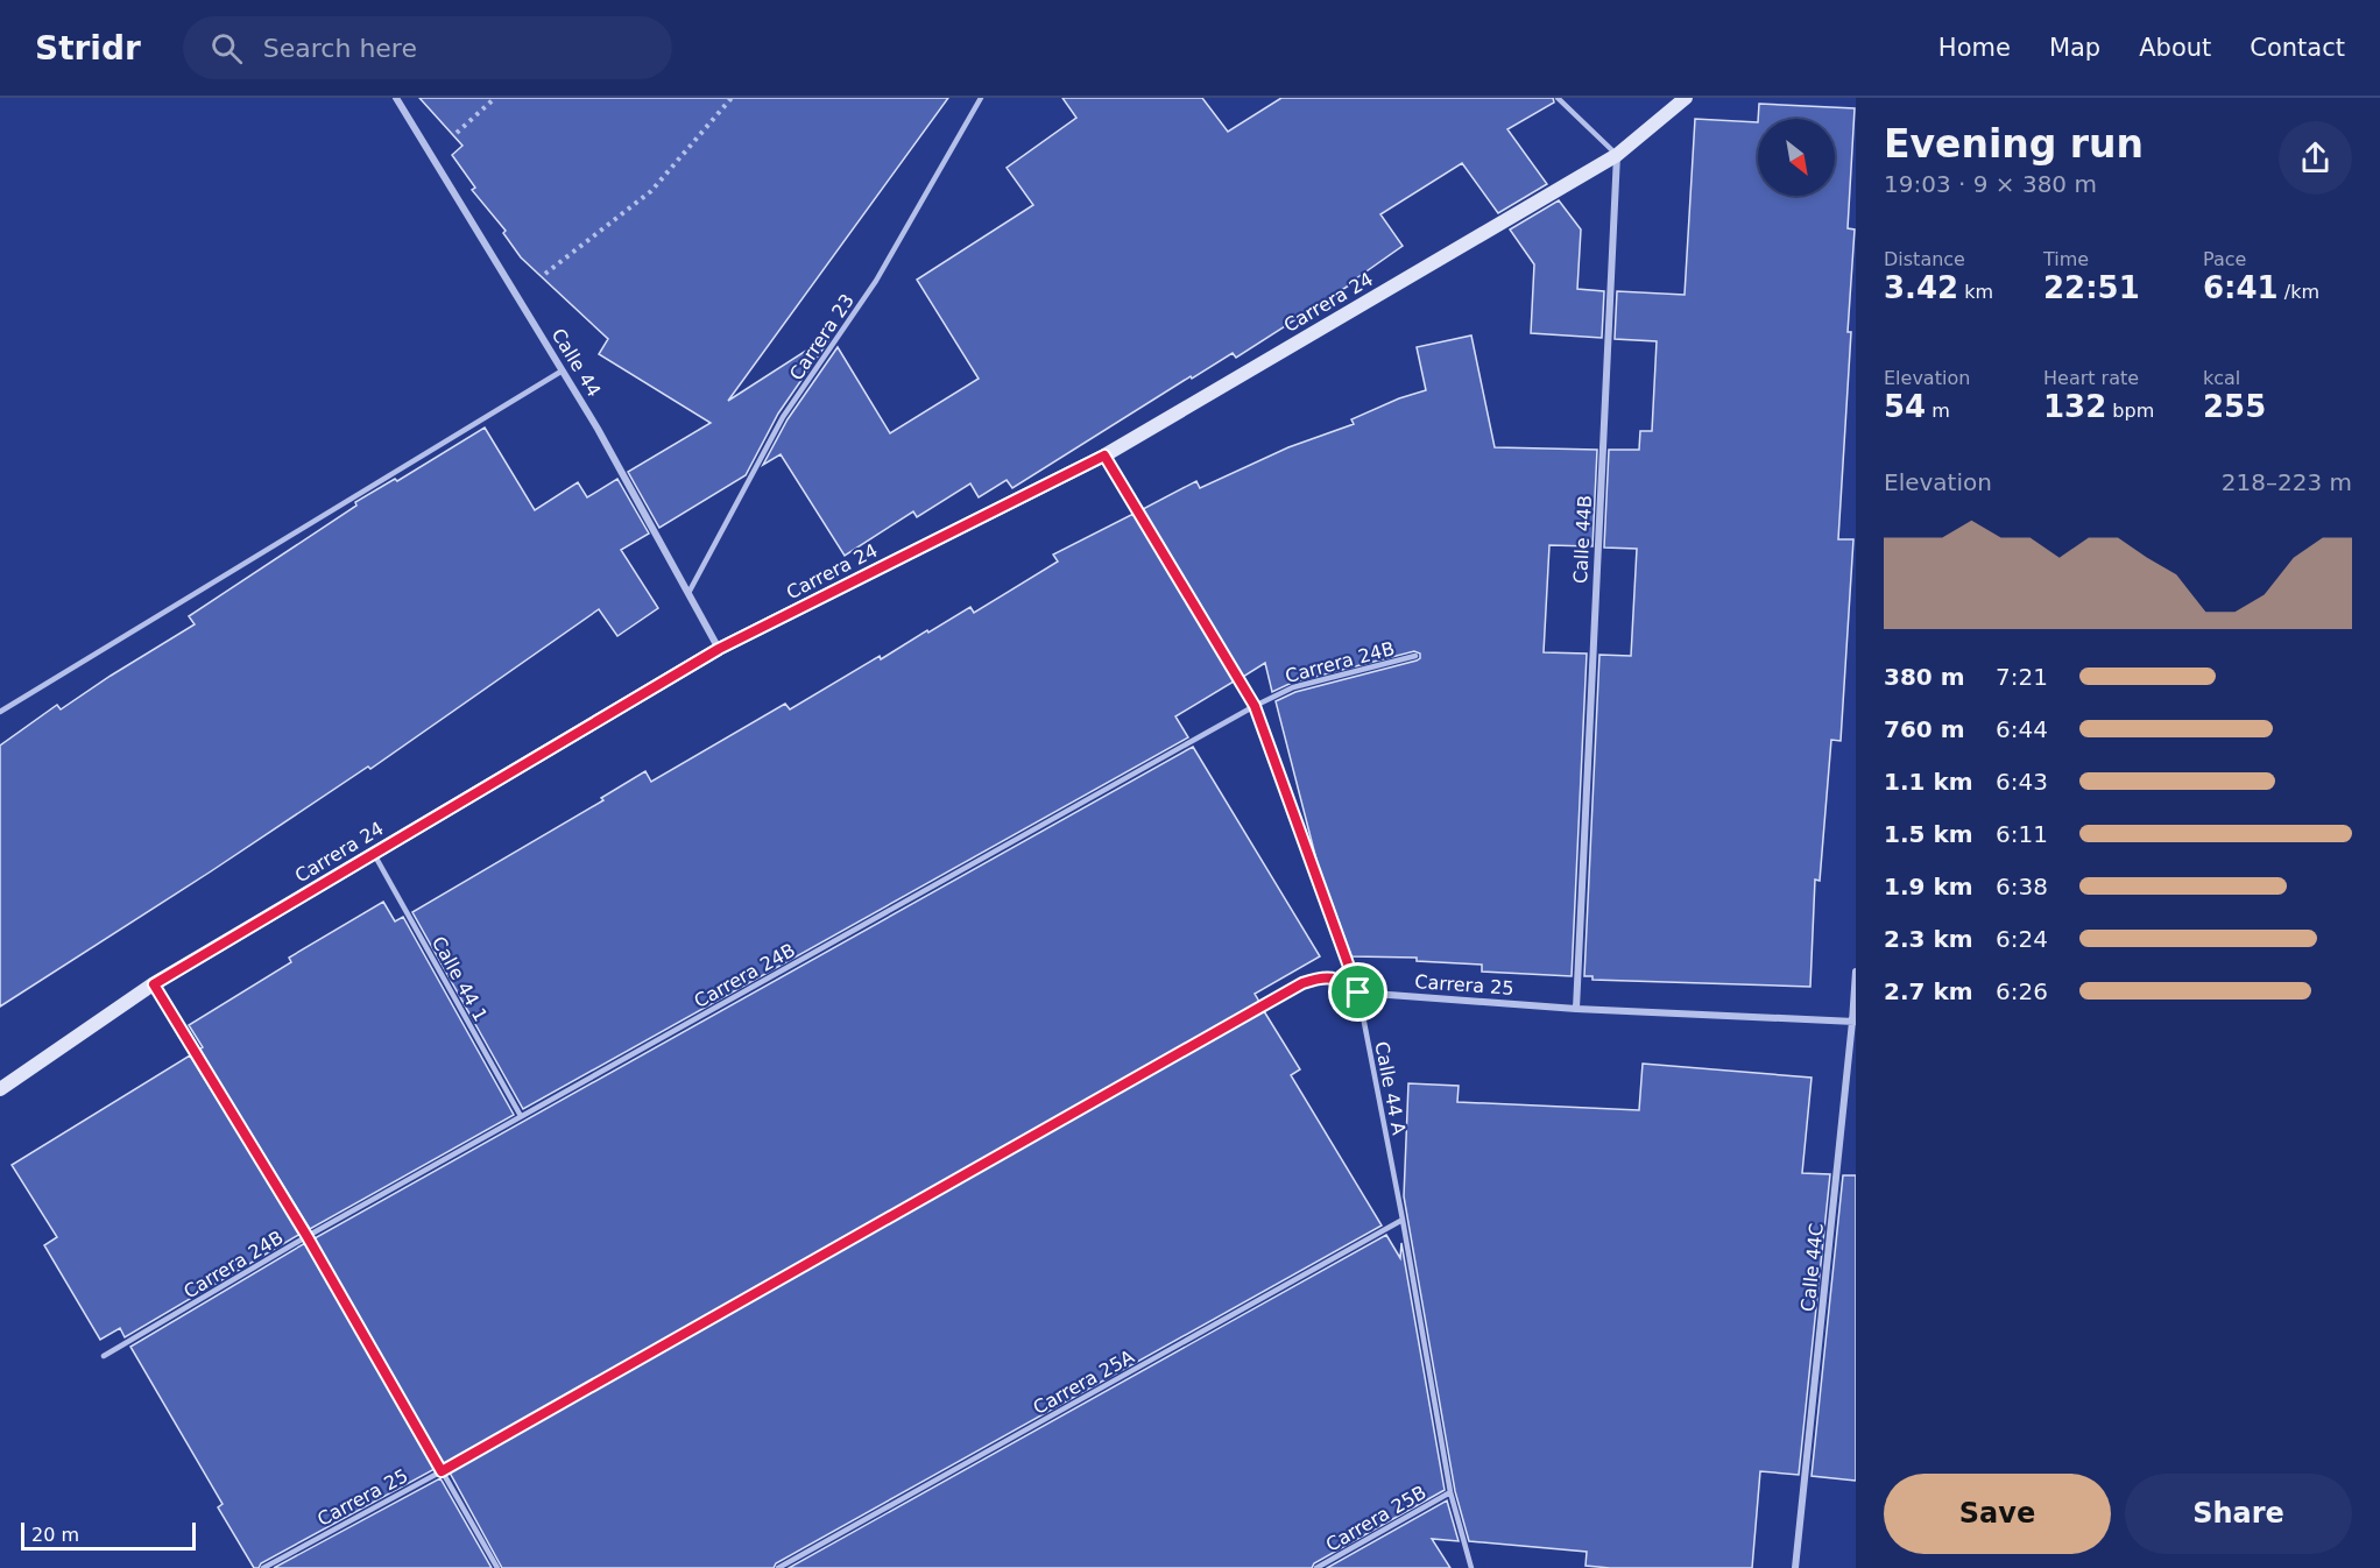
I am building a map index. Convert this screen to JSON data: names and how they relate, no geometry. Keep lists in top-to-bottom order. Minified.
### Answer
{"streets":{"street":["Carrera 24","Calle 44","Calle 44B","Carrera 25","Calle 44C"],"lane":["Carrera 23","Carrera 24B","Calle 44 1","Calle 44 A","Carrera 25A","Carrera 25B"]},"crossings":[["Carrera 24","Calle 44"],["Carrera 24","Calle 44B"],["Carrera 24","Calle 44 1"],["Carrera 24","Calle 44 A"],["Carrera 23","Calle 44"],["Calle 44B","Carrera 25"],["Carrera 24B","Calle 44 1"],["Carrera 24B","Calle 44 A"],["Carrera 25","Calle 44 A"],["Carrera 25","Calle 44C"],["Calle 44 A","Carrera 25A"],["Calle 44 A","Carrera 25B"]],"scale_bar":"20 m","north":"bottom right","page":{"header":"Stridr","search":"Search here","nav":["Home","Map","About","Contact"],"heading":["Evening run","19:03 · 9 × 380 m"],"stats":[["Distance","3.42 km"],["Time","22:51"],["Pace","6:41 /km"],["Elevation","54 m"],["Heart rate","132 bpm"],["kcal","255"]],"chart":["Elevation","218–223 m"],"list":[{"name":"380 m","note":"7:21"},{"name":"760 m","note":"6:44"},{"name":"1.1 km","note":"6:43"},{"name":"1.5 km","note":"6:11"},{"name":"1.9 km","note":"6:38"},{"name":"2.3 km","note":"6:24"},{"name":"2.7 km","note":"6:26"}],"buttons":["Save","Share"],"scale":"20 m"}}
